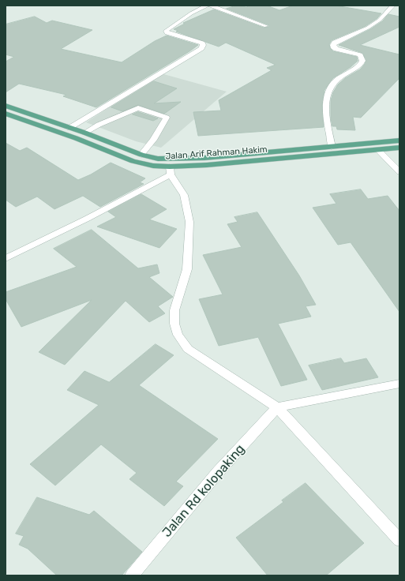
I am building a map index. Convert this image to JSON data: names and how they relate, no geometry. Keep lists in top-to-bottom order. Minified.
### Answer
{"streets":{"main road":["Jalan Arif Rahman Hakim"],"street":["Jalan Rd kolopaking"]}}
